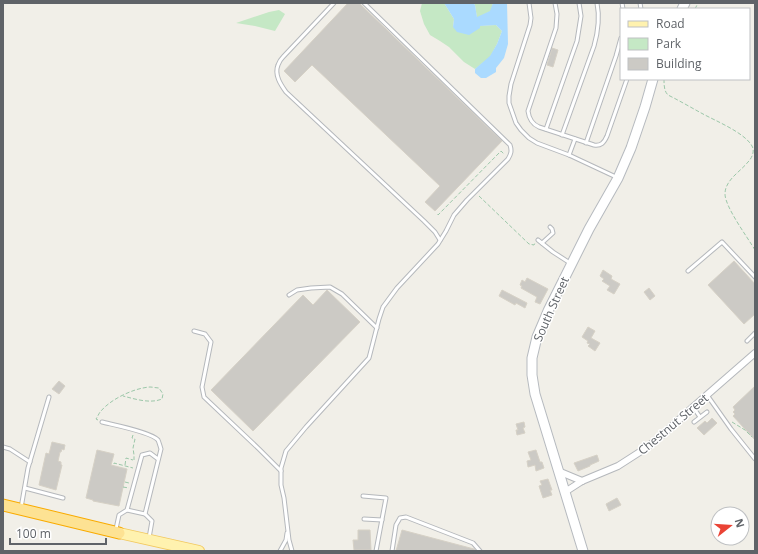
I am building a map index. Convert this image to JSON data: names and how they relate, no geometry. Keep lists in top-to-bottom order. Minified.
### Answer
{"streets":{"street":["South Street","Chestnut Street"]},"crossings":[["South Street","Chestnut Street"]],"legend":["Road","Park","Building"],"scale_bar":"100 m","north":"right"}
